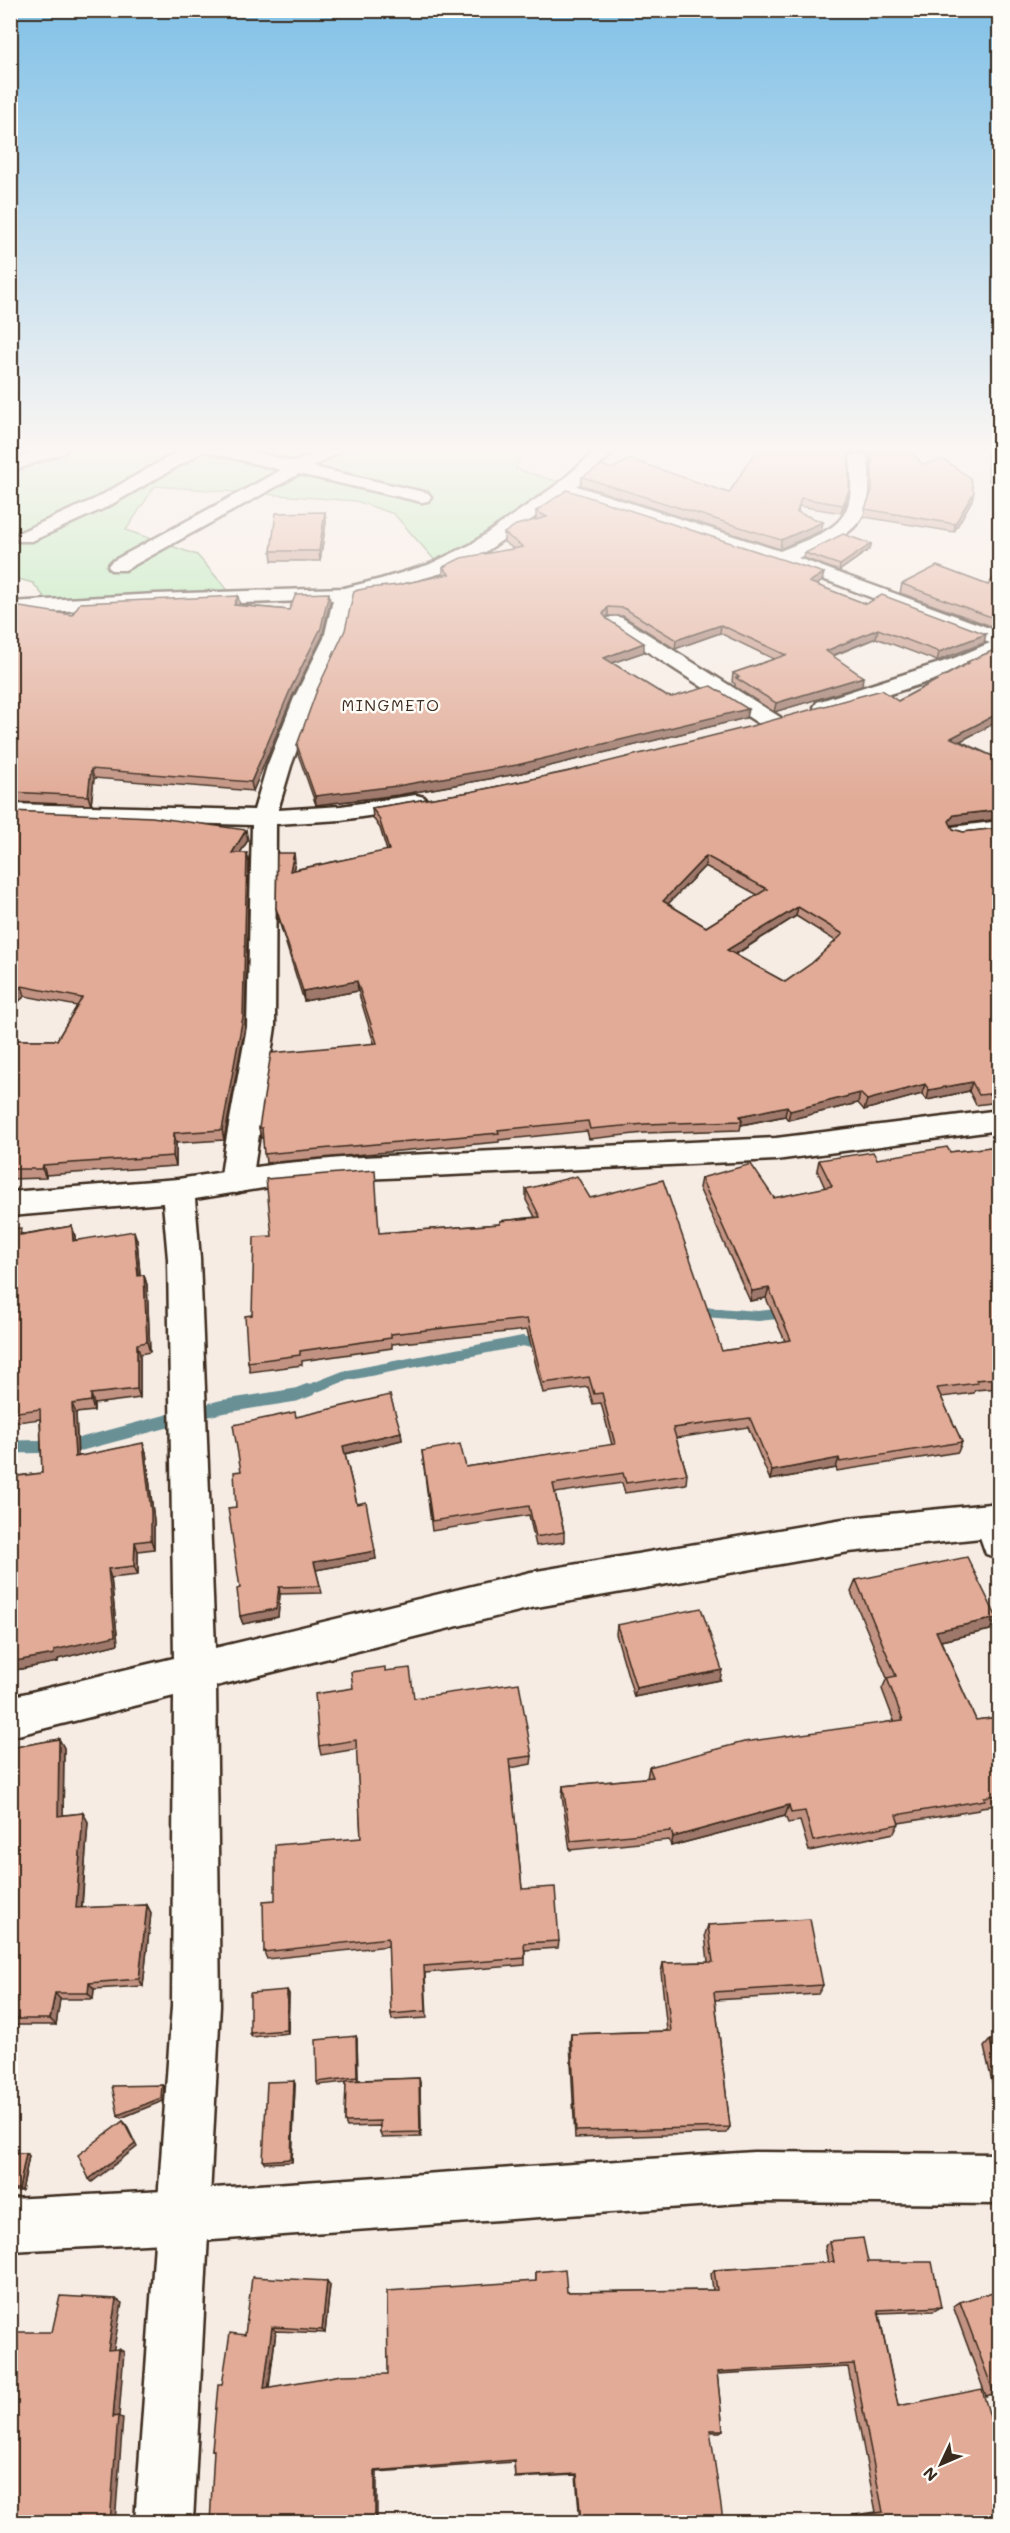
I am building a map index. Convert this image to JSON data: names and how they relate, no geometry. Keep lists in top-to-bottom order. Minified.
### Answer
{"districts":["MINGMETO"],"north":"bottom left"}
